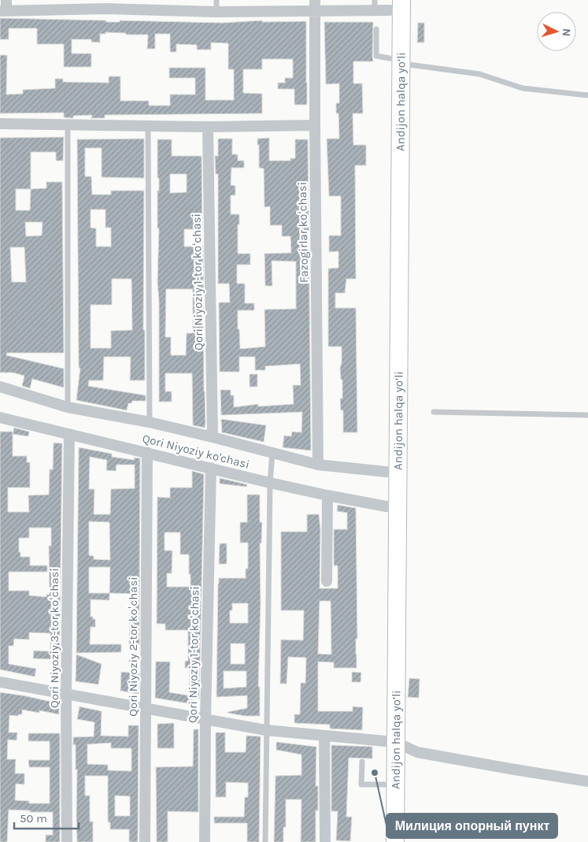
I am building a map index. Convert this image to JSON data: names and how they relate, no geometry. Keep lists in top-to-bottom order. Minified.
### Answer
{"streets":{"highway":["Andijon halqa yo‘li"],"street":["Fazogirlar koʻchasi","Qori Niyoziy 1-tor koʻchasi","Qori Niyoziy ko'chasi","Qori Niyoziy 3-tor koʻchasi","Qori Niyoziy 2-tor koʻchasi"]},"crossings":[["Andijon halqa yo‘li","Qori Niyoziy ko'chasi"],["Fazogirlar koʻchasi","Qori Niyoziy ko'chasi"],["Qori Niyoziy 1-tor koʻchasi","Qori Niyoziy ko'chasi"],["Qori Niyoziy ko'chasi","Qori Niyoziy 3-tor koʻchasi"],["Qori Niyoziy ko'chasi","Qori Niyoziy 2-tor koʻchasi"]],"places":["Милиция опорный пункт"],"scale_bar":"50 m","north":"right"}
